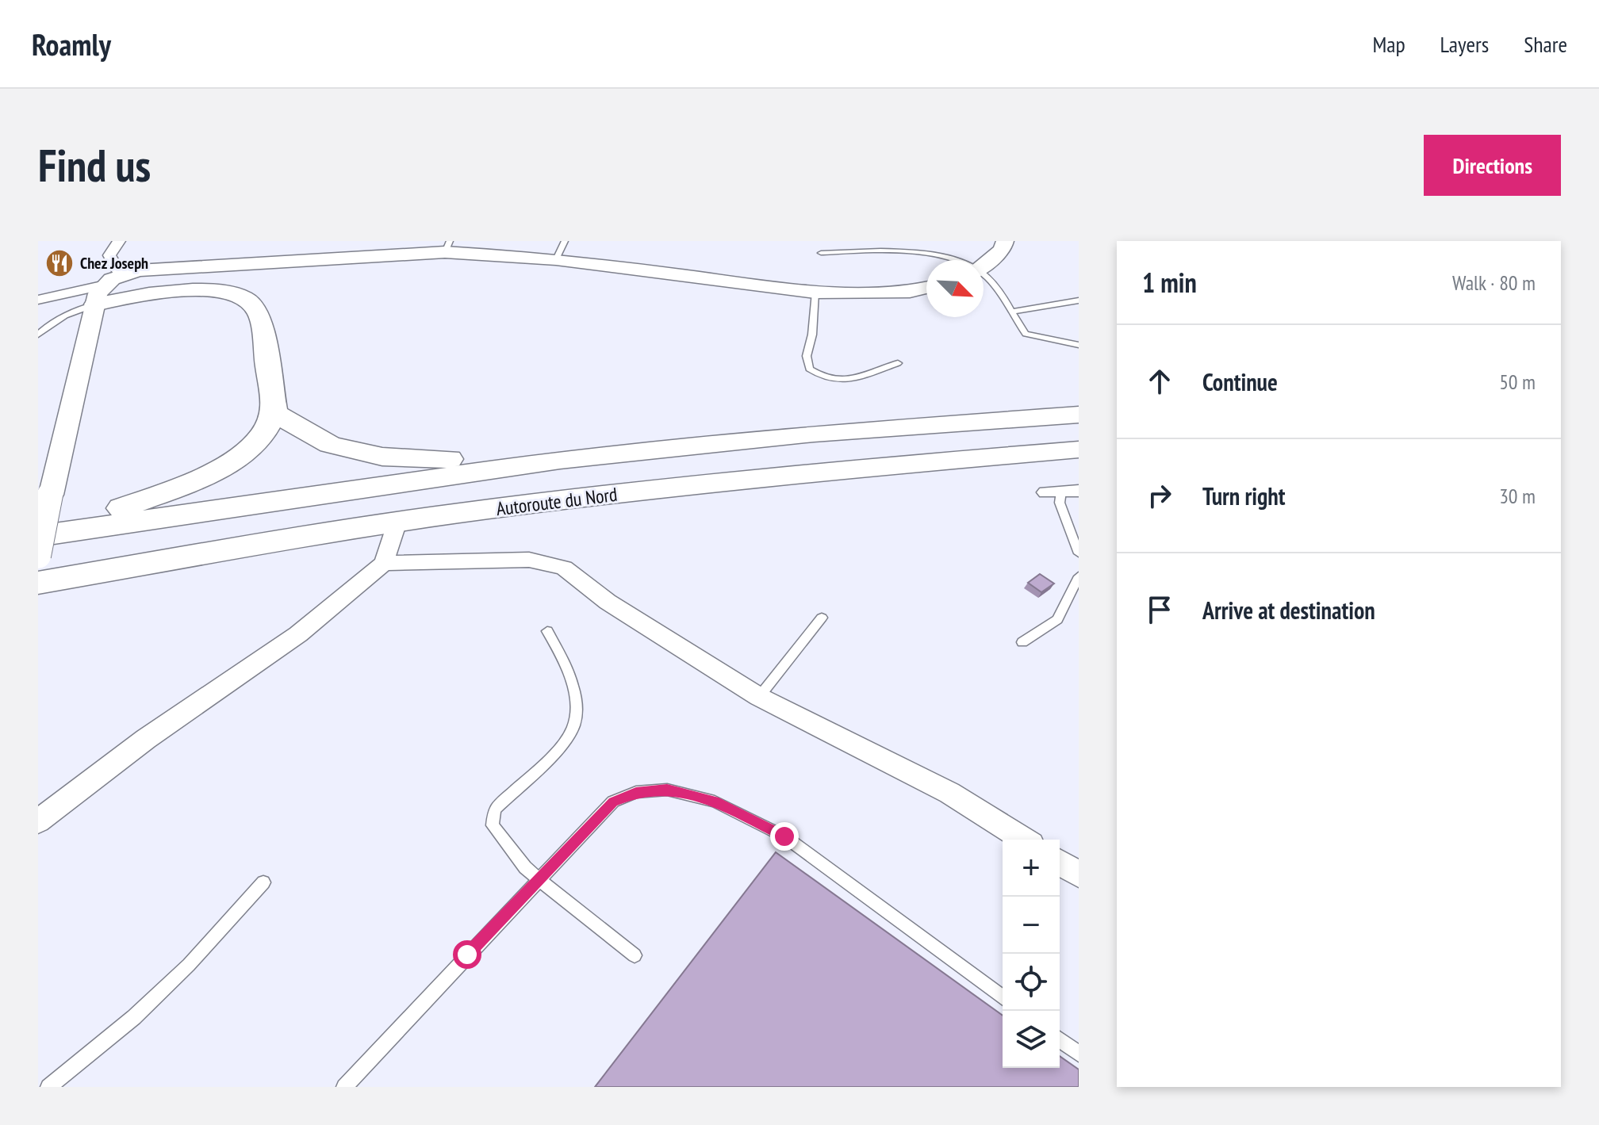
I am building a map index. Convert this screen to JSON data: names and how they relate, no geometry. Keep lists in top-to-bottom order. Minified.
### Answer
{"streets":{"highway":["Autoroute du Nord"]},"places":{"restaurant":["Chez Joseph"]},"north":"bottom right","page":{"header":"Roamly","nav":["Map","Layers","Share"],"buttons":"Directions","title":"Find us","heading":["1 min","Walk · 80 m"],"list":[["Continue","50 m"],["Turn right","30 m"],"Arrive at destination"],"map_buttons":["+","−"]}}
